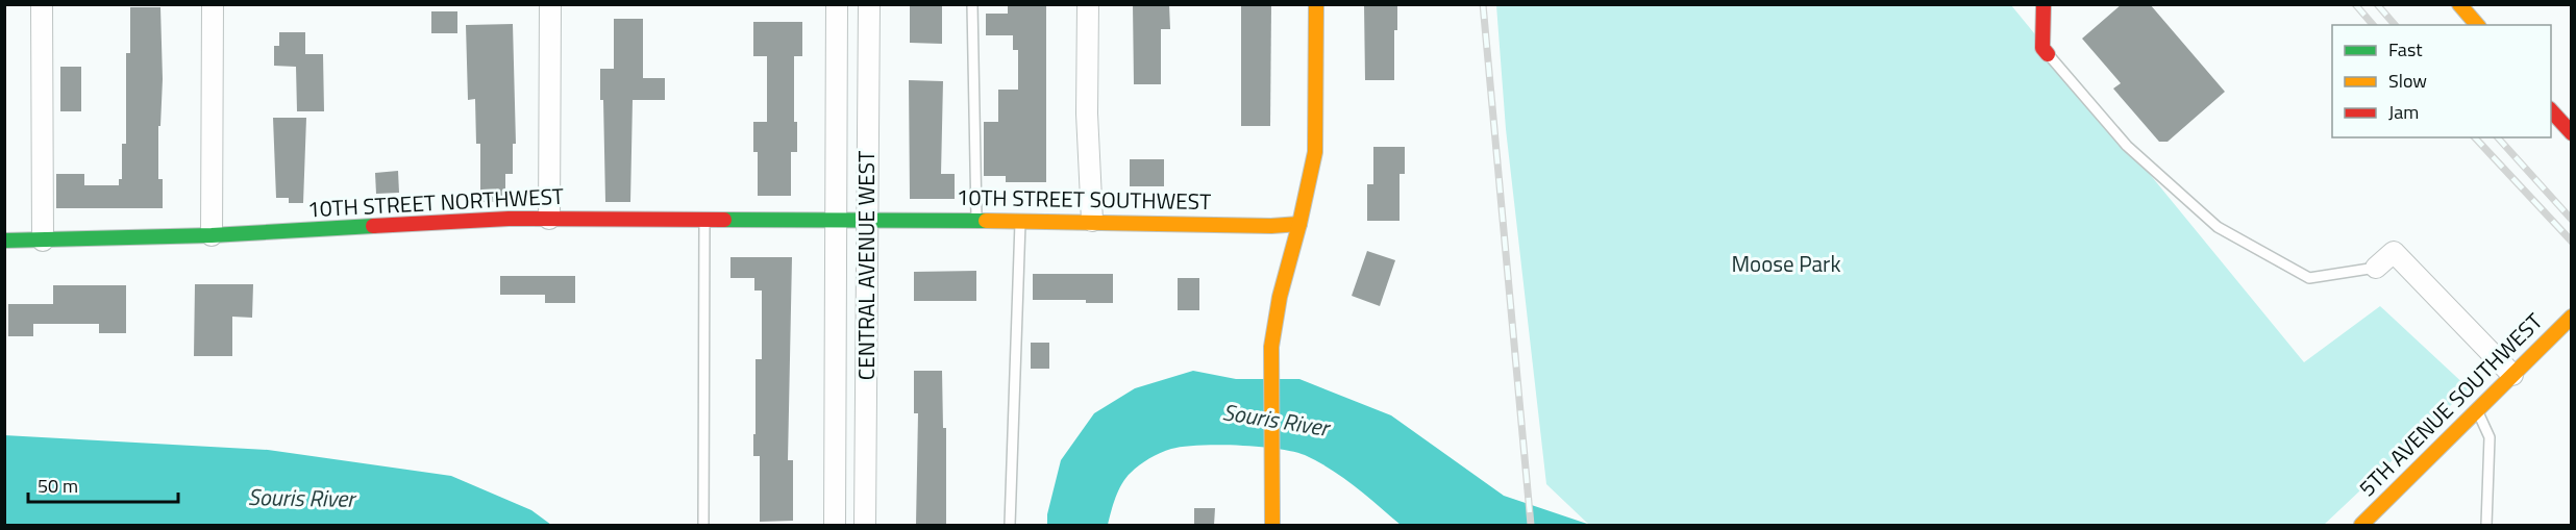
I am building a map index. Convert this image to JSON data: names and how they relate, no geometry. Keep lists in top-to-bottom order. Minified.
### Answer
{"streets":{"street":["10TH STREET SOUTHWEST","10TH STREET NORTHWEST","CENTRAL AVENUE WEST","5TH AVENUE SOUTHWEST"]},"crossings":[["10TH STREET SOUTHWEST","10TH STREET NORTHWEST"],["10TH STREET SOUTHWEST","CENTRAL AVENUE WEST"],["10TH STREET NORTHWEST","CENTRAL AVENUE WEST"]],"water":["Souris River"],"parks":["Moose Park"],"legend":["Fast","Slow","Jam"],"scale_bar":"50 m"}
